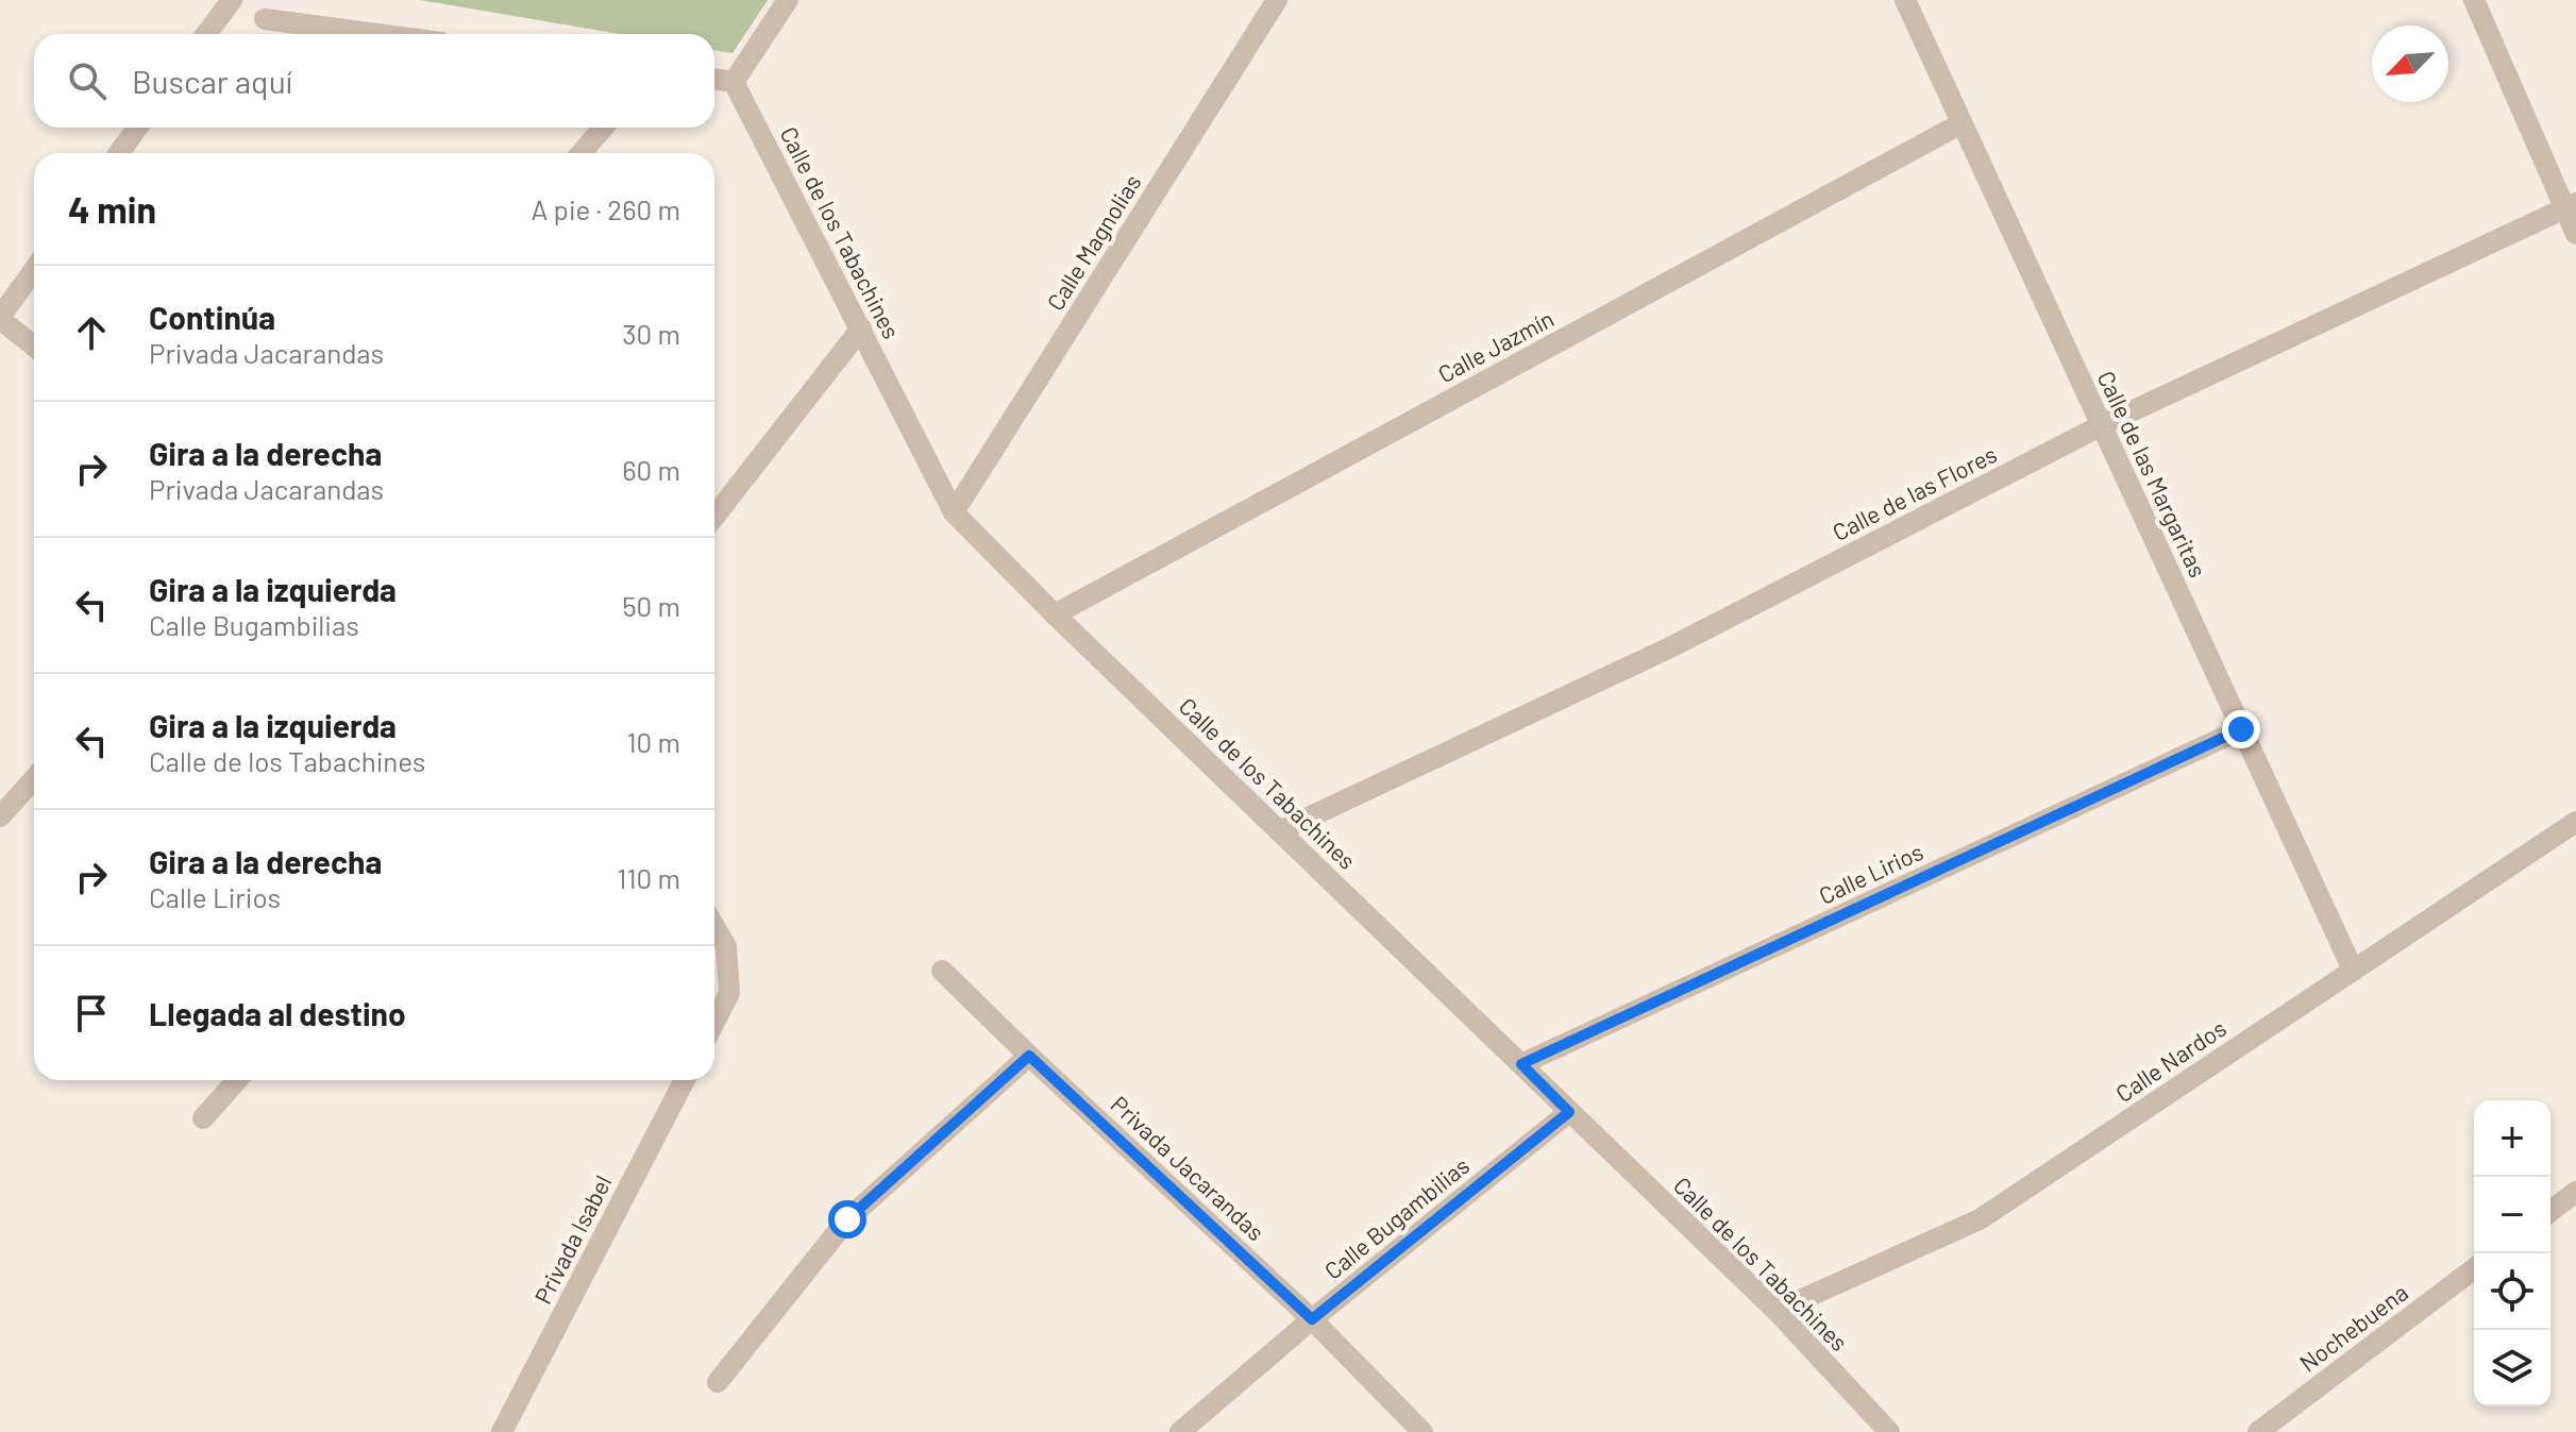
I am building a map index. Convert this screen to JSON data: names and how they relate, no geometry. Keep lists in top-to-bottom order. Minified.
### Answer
{"streets":{"street":["Calle de los Tabachines","Calle Magnolias","Calle Jazmín","Calle de las Margaritas","Calle de las Flores","Calle Lirios","Calle Nardos","Privada Jacarandas","Calle Bugambilias","Privada Isabel","Nochebuena"]},"crossings":[["Calle de los Tabachines","Calle Magnolias"],["Calle de los Tabachines","Calle Jazmín"],["Calle de los Tabachines","Calle de las Flores"],["Calle de los Tabachines","Calle Lirios"],["Calle de los Tabachines","Calle Nardos"],["Calle de los Tabachines","Calle Bugambilias"],["Calle Jazmín","Calle de las Margaritas"],["Calle de las Margaritas","Calle de las Flores"],["Calle de las Margaritas","Calle Lirios"],["Calle de las Margaritas","Calle Nardos"],["Privada Jacarandas","Calle Bugambilias"]],"north":"bottom left","page":{"search":"Buscar aquí","heading":["4 min","A pie · 260 m"],"list":[["Continúa","Privada Jacarandas","30 m"],["Gira a la derecha","Privada Jacarandas","60 m"],["Gira a la izquierda","Calle Bugambilias","50 m"],["Gira a la izquierda","Calle de los Tabachines","10 m"],["Gira a la derecha","Calle Lirios","110 m"],"Llegada al destino"],"map_buttons":["+","−"]}}
